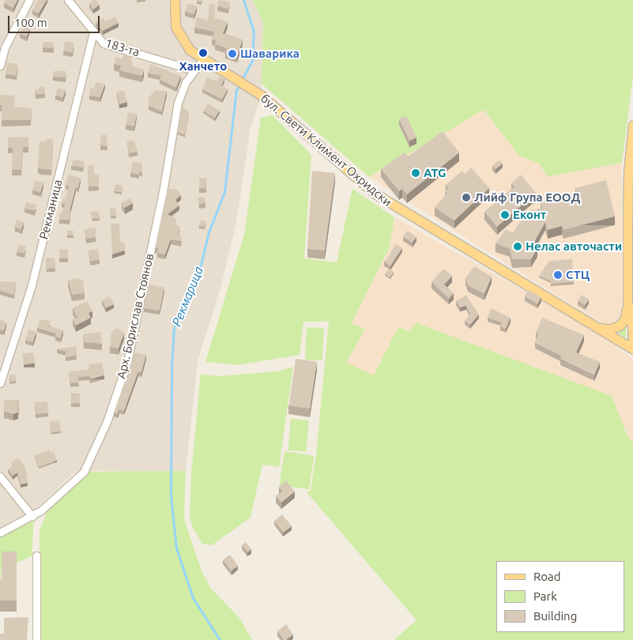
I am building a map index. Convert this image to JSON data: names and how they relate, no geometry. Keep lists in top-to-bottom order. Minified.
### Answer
{"streets":{"main road":["бул. Свети Климент Охридски"],"street":["183-та","Рекманица","Арх. Борислав Стоянов"]},"crossings":[["183-та","Рекманица"],["183-та","Арх. Борислав Стоянов"],["бул. Свети Климент Охридски","Арх. Борислав Стоянов"]],"water":["Рекмарица"],"places":["Ханчето","Шаварика","ATG","Лийф Група ЕООД","Еконт","Нелас авточасти","СТЦ"],"legend":["Road","Park","Building"],"scale_bar":"100 m"}
